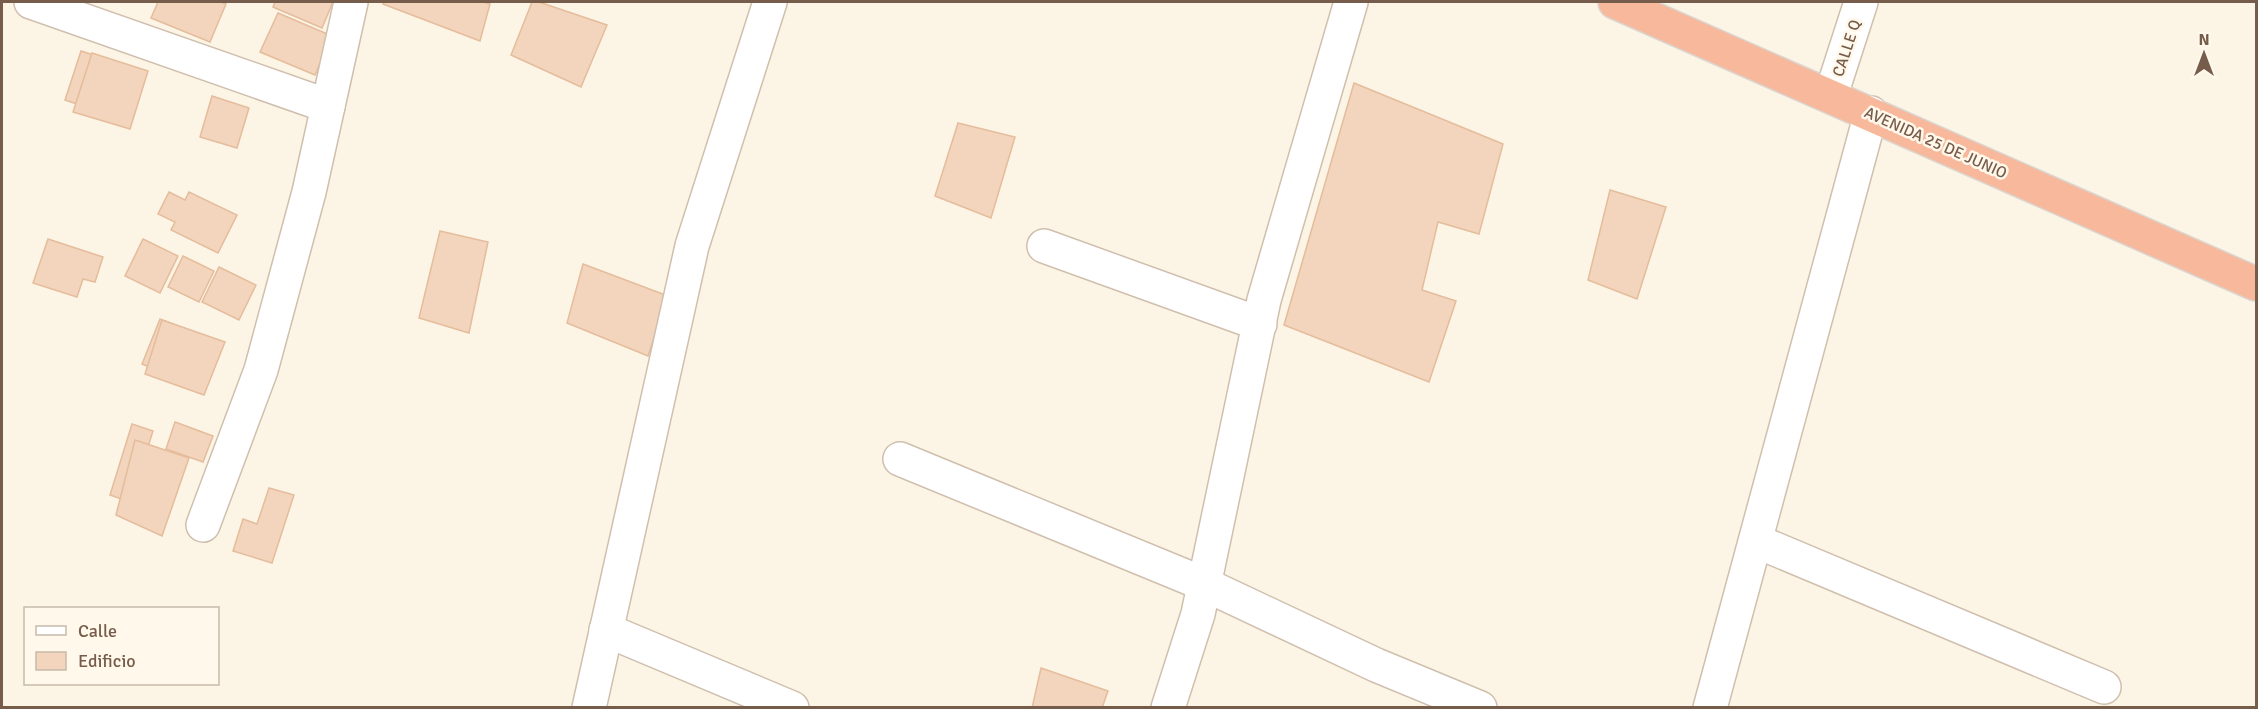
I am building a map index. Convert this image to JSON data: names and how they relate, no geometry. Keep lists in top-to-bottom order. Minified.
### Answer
{"streets":{"highway":["AVENIDA 25 DE JUNIO"],"street":["CALLE Q"]},"crossings":[["CALLE Q","AVENIDA 25 DE JUNIO"]],"legend":["Calle","Edificio"],"north":"top"}
